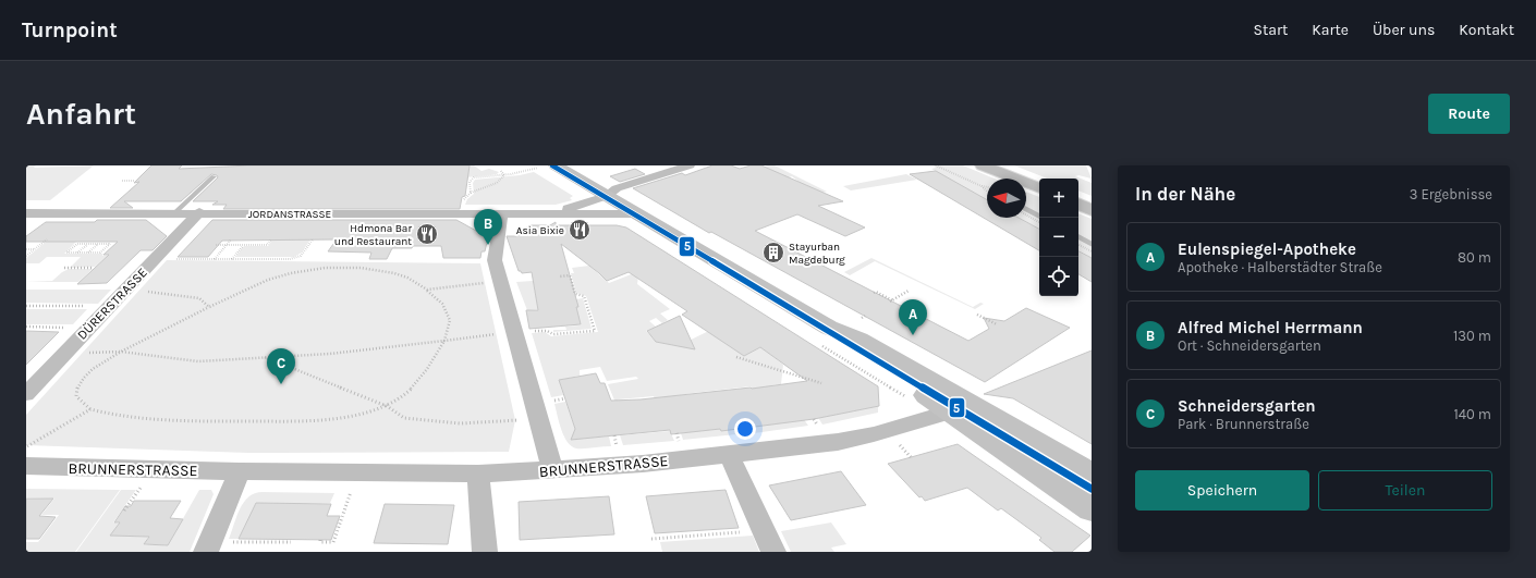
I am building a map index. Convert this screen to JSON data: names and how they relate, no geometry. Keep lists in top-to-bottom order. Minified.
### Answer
{"streets":{"street":["JORDANSTRASSE","DÜRERSTRASSE","BRUNNERSTRASSE"]},"crossings":[["JORDANSTRASSE","DÜRERSTRASSE"]],"places":{"restaurant":["Asia Bixie","Hdmona Bar und Restaurant"],"building":["Stayurban Magdeburg"]},"lines":["transit line 5"],"north":"left","page":{"header":"Turnpoint","nav":["Start","Karte","Über uns","Kontakt"],"buttons":["Route",["Speichern","Teilen"]],"title":"Anfahrt","heading":["In der Nähe","3 Ergebnisse"],"map_buttons":["+","−"],"pins":["B","A","C"],"list":[{"mark":"A","name":"Eulenspiegel-Apotheke","note":"Apotheke · Halberstädter Straße","value":"80 m"},{"mark":"B","name":"Alfred Michel Herrmann","note":"Ort · Schneidersgarten","value":"130 m"},{"mark":"C","name":"Schneidersgarten","note":"Park · Brunnerstraße","value":"140 m"}]}}
